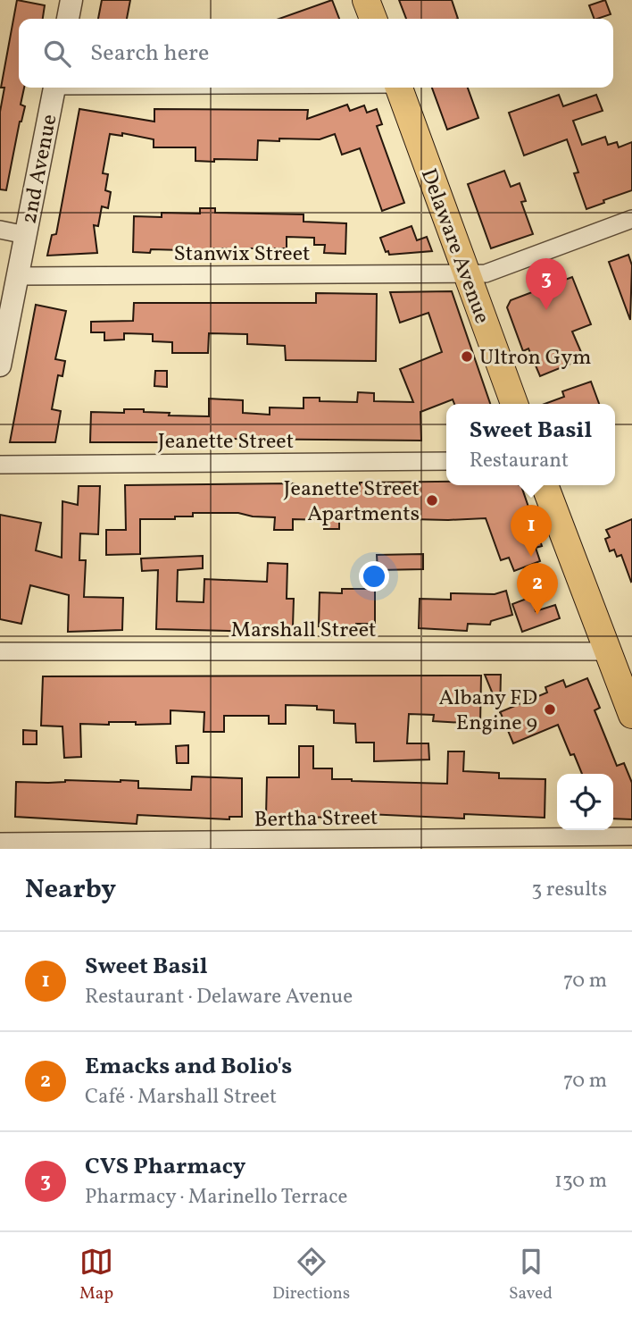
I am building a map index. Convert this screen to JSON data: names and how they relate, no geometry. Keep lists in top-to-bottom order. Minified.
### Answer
{"streets":{"main road":["Delaware Avenue"],"street":["2nd Avenue","Stanwix Street","Jeanette Street","Marshall Street","Bertha Street"]},"crossings":[["2nd Avenue","Stanwix Street"],["Delaware Avenue","Stanwix Street"]],"places":["Ultron Gym","Jeanette Street Apartments","Albany FD Engine 9"],"page":{"search":"Search here","pins":["3","1","2"],"popup":["Sweet Basil","Restaurant"],"heading":["Nearby","3 results"],"list":[{"mark":"1","name":"Sweet Basil","note":"Restaurant · Delaware Avenue","value":"70 m"},{"mark":"2","name":"Emacks and Bolio's","note":"Café · Marshall Street","value":"70 m"},{"mark":"3","name":"CVS Pharmacy","note":"Pharmacy · Marinello Terrace","value":"130 m"}],"nav":["Map","Directions","Saved"]}}
